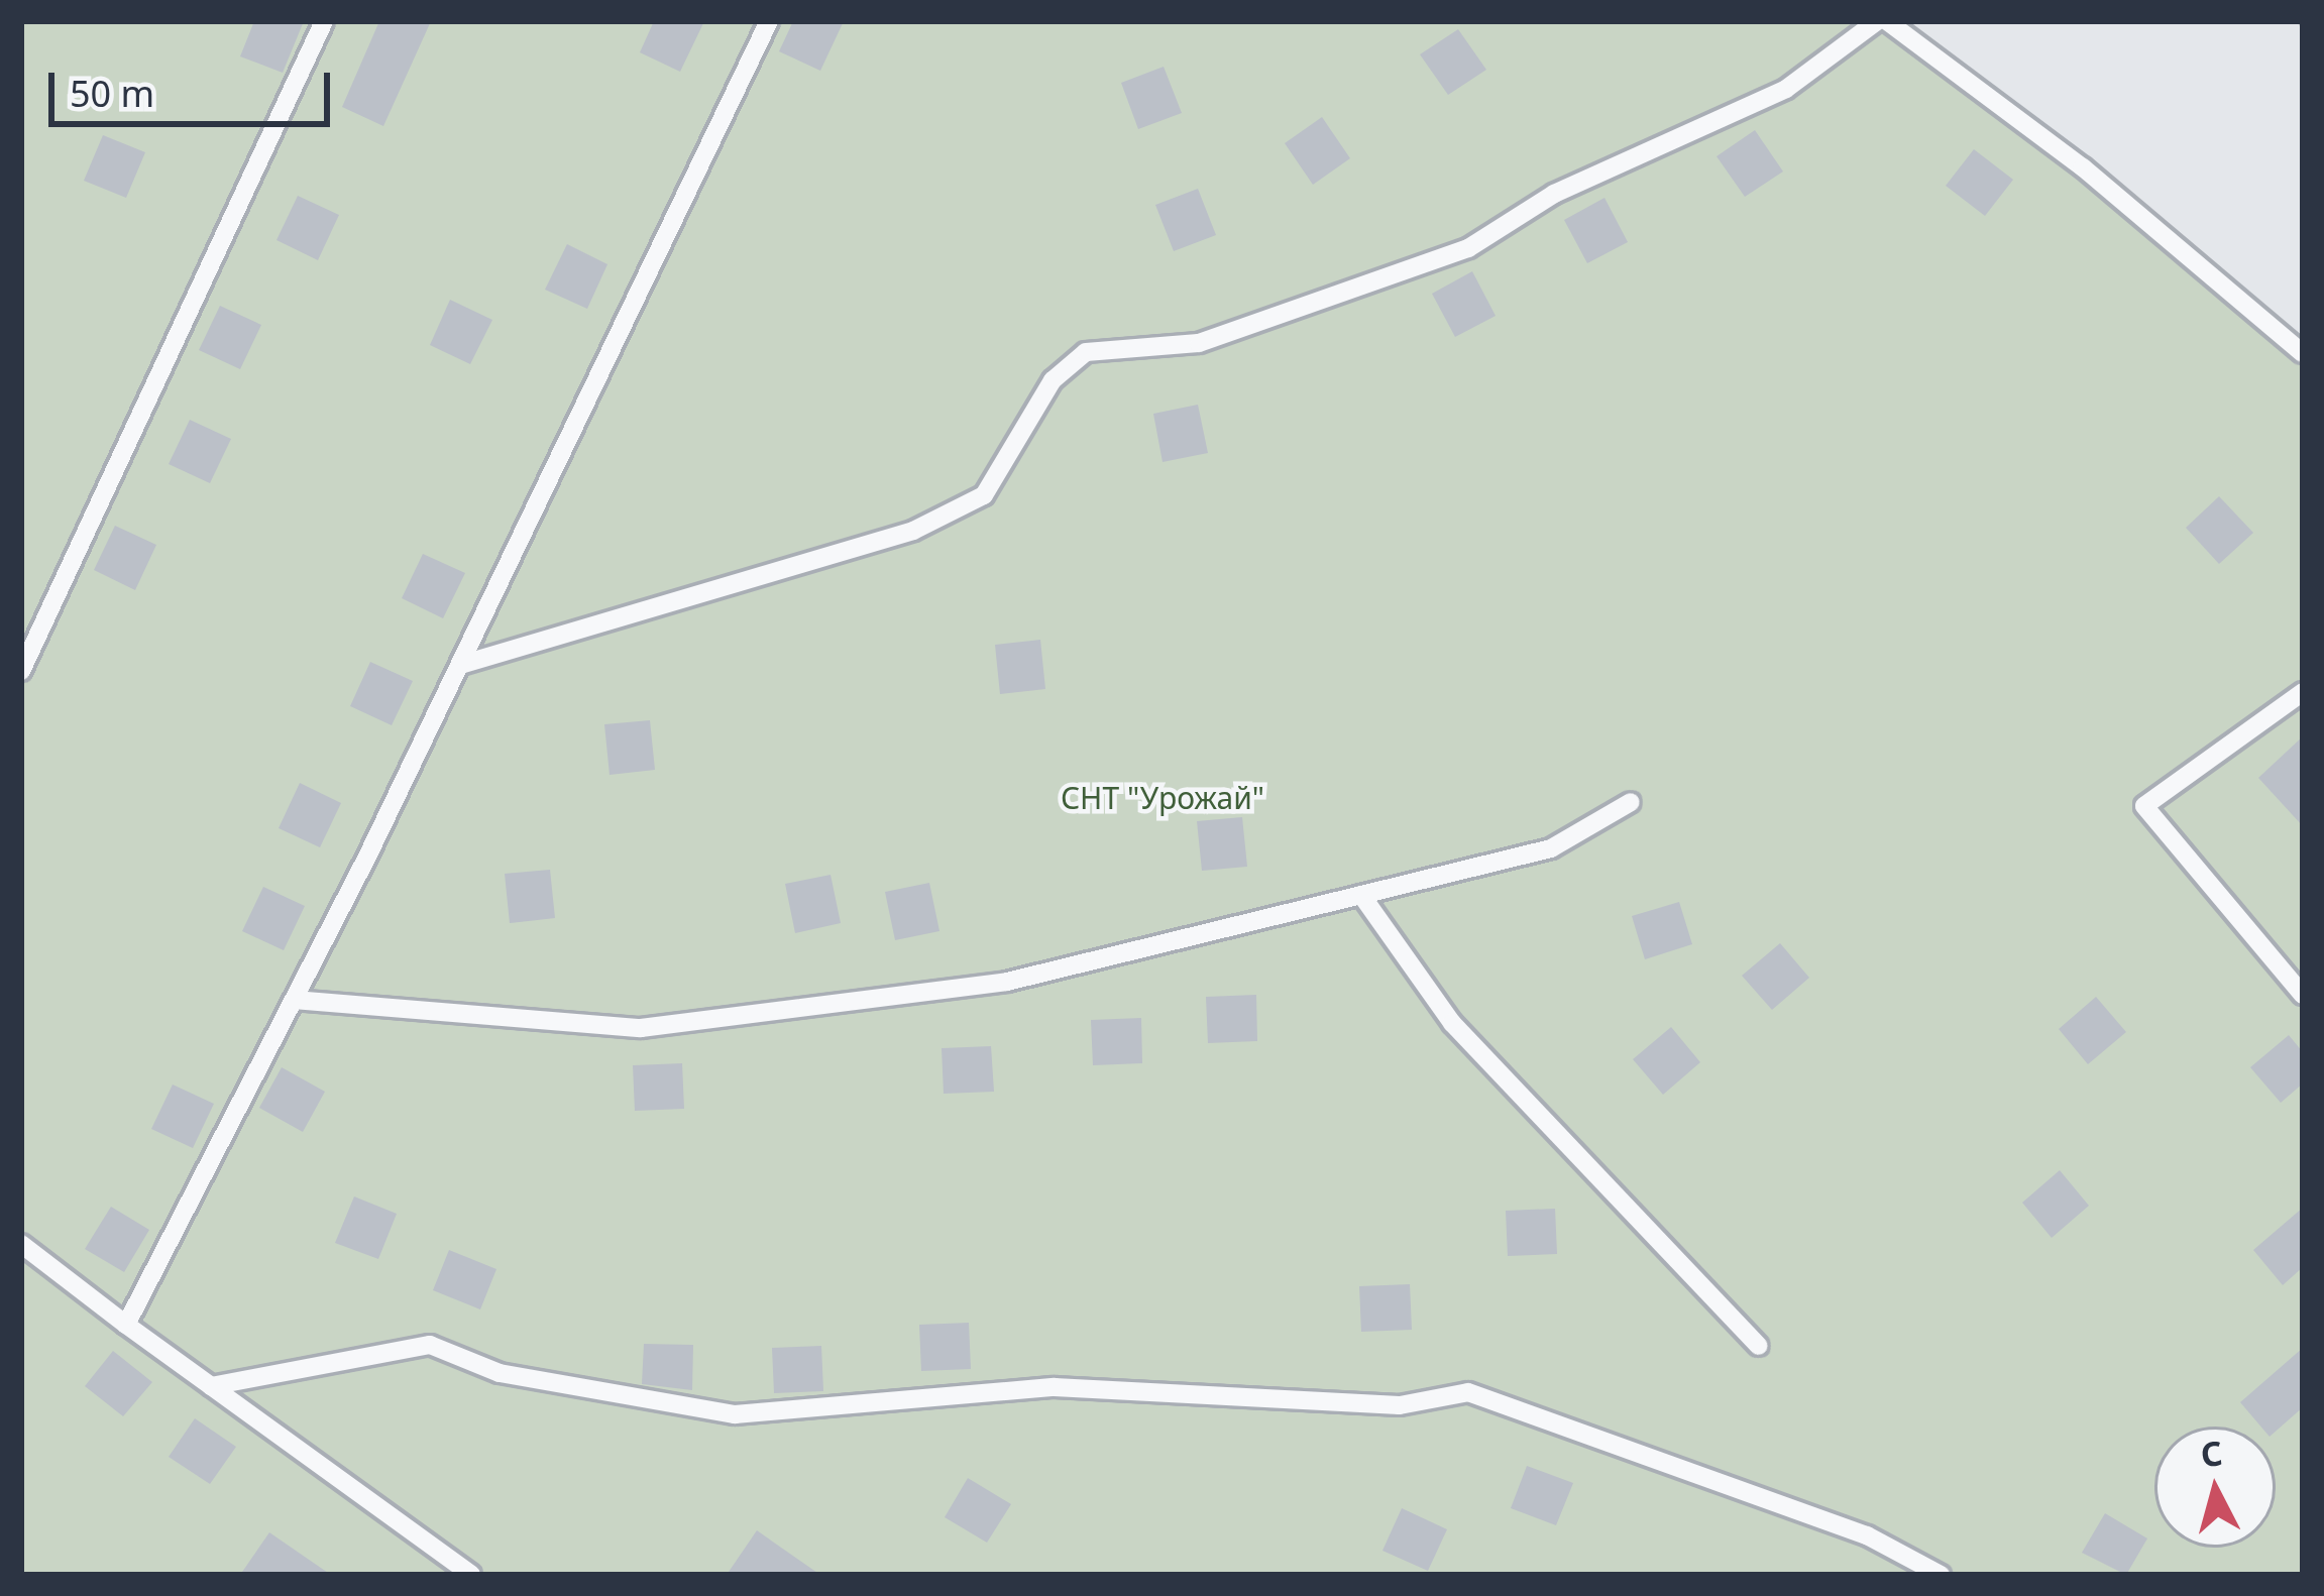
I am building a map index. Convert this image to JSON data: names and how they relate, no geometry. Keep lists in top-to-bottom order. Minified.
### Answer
{"parks":["СНТ \"Урожай\""],"scale_bar":"50 m","north":"top"}
